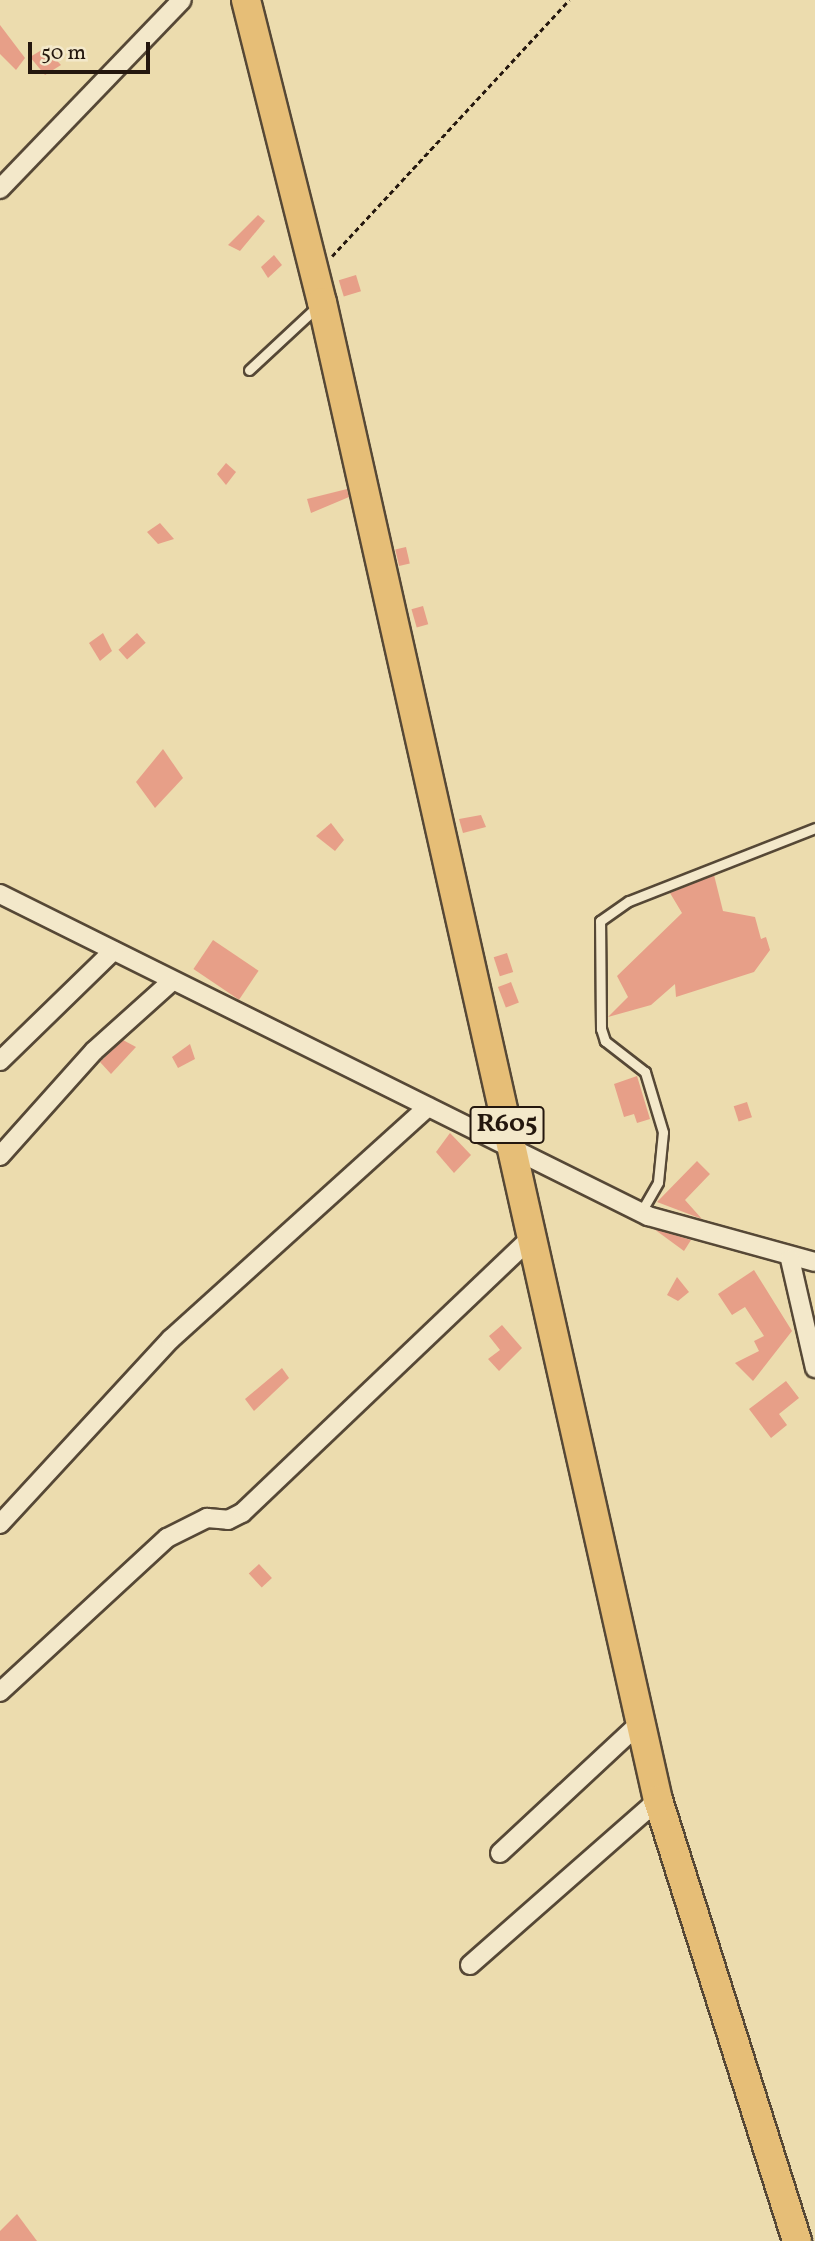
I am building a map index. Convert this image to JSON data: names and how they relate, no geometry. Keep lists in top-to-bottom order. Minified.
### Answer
{"streets":{"main road":["R605"]},"scale_bar":"50 m"}
